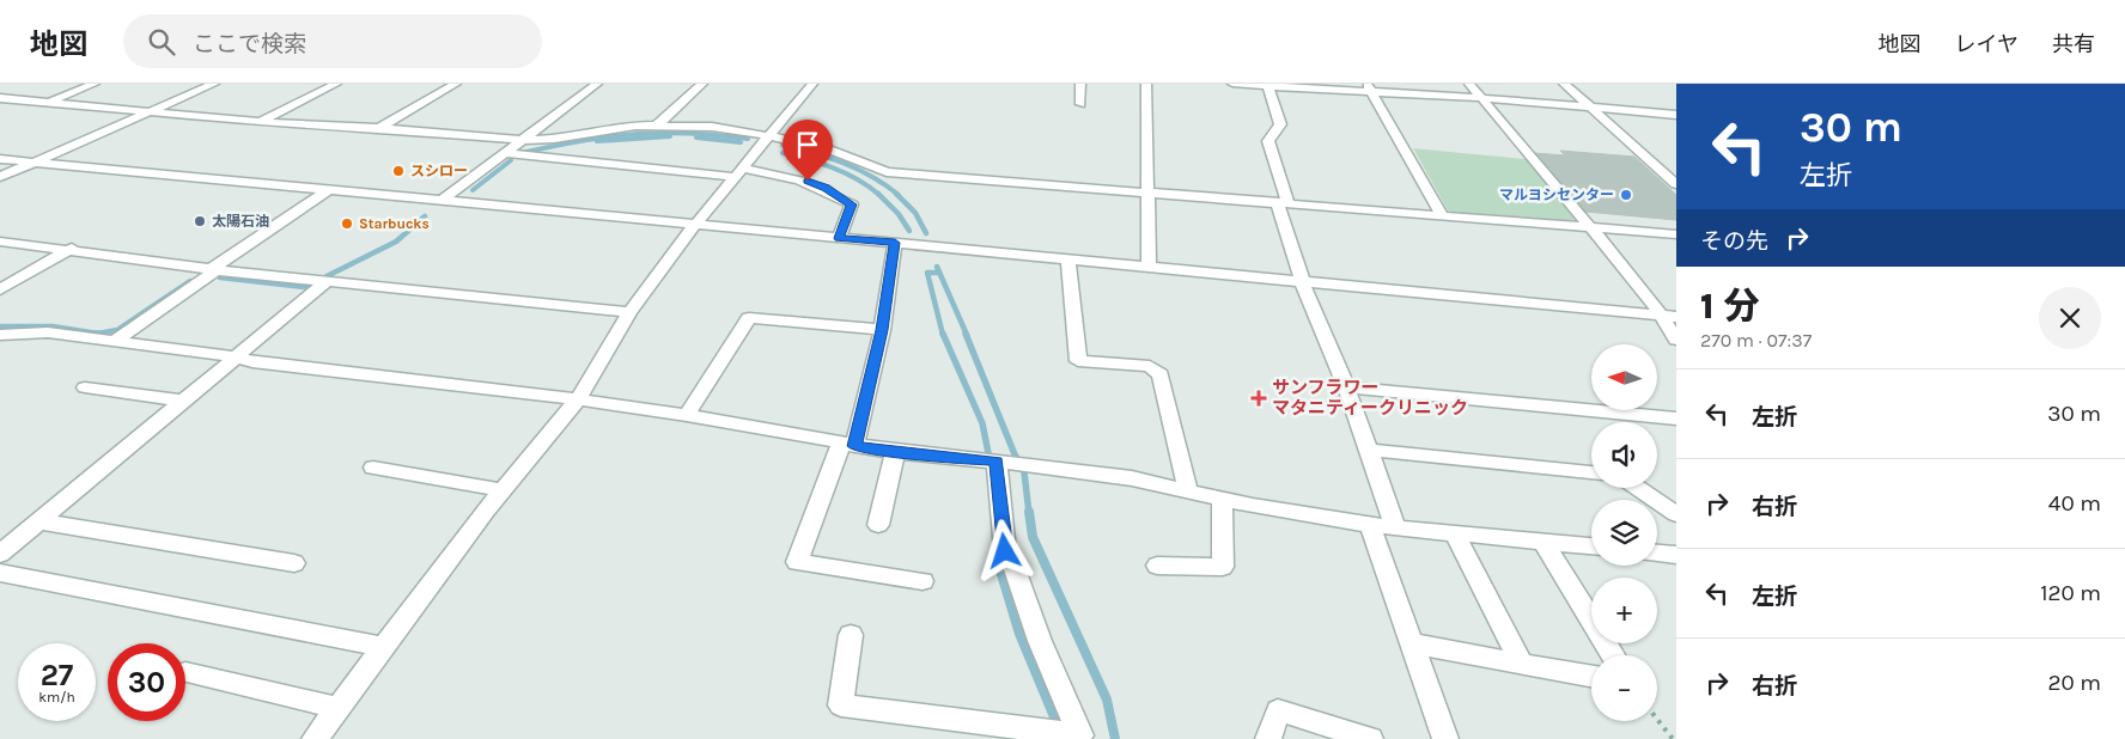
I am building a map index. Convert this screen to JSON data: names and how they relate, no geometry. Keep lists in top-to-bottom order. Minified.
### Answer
{"places":{"other":["スシロー","マルヨシセンター","太陽石油","Starbucks"],"health":["サンフラワー マタニティークリニック"]},"north":"left","page":{"header":"地図","search":"ここで検索","nav":["地図","レイヤ","共有"],"turn":["30 m","左折"],"then":"その先","heading":["1 分","270 m · 07:37"],"map_buttons":["+","−"],"list":[{"name":"左折","value":"30 m"},{"name":"右折","value":"40 m"},{"name":"左折","value":"120 m"},{"name":"右折","value":"20 m"}],"speed":"27 km/h","limit":"30"}}
